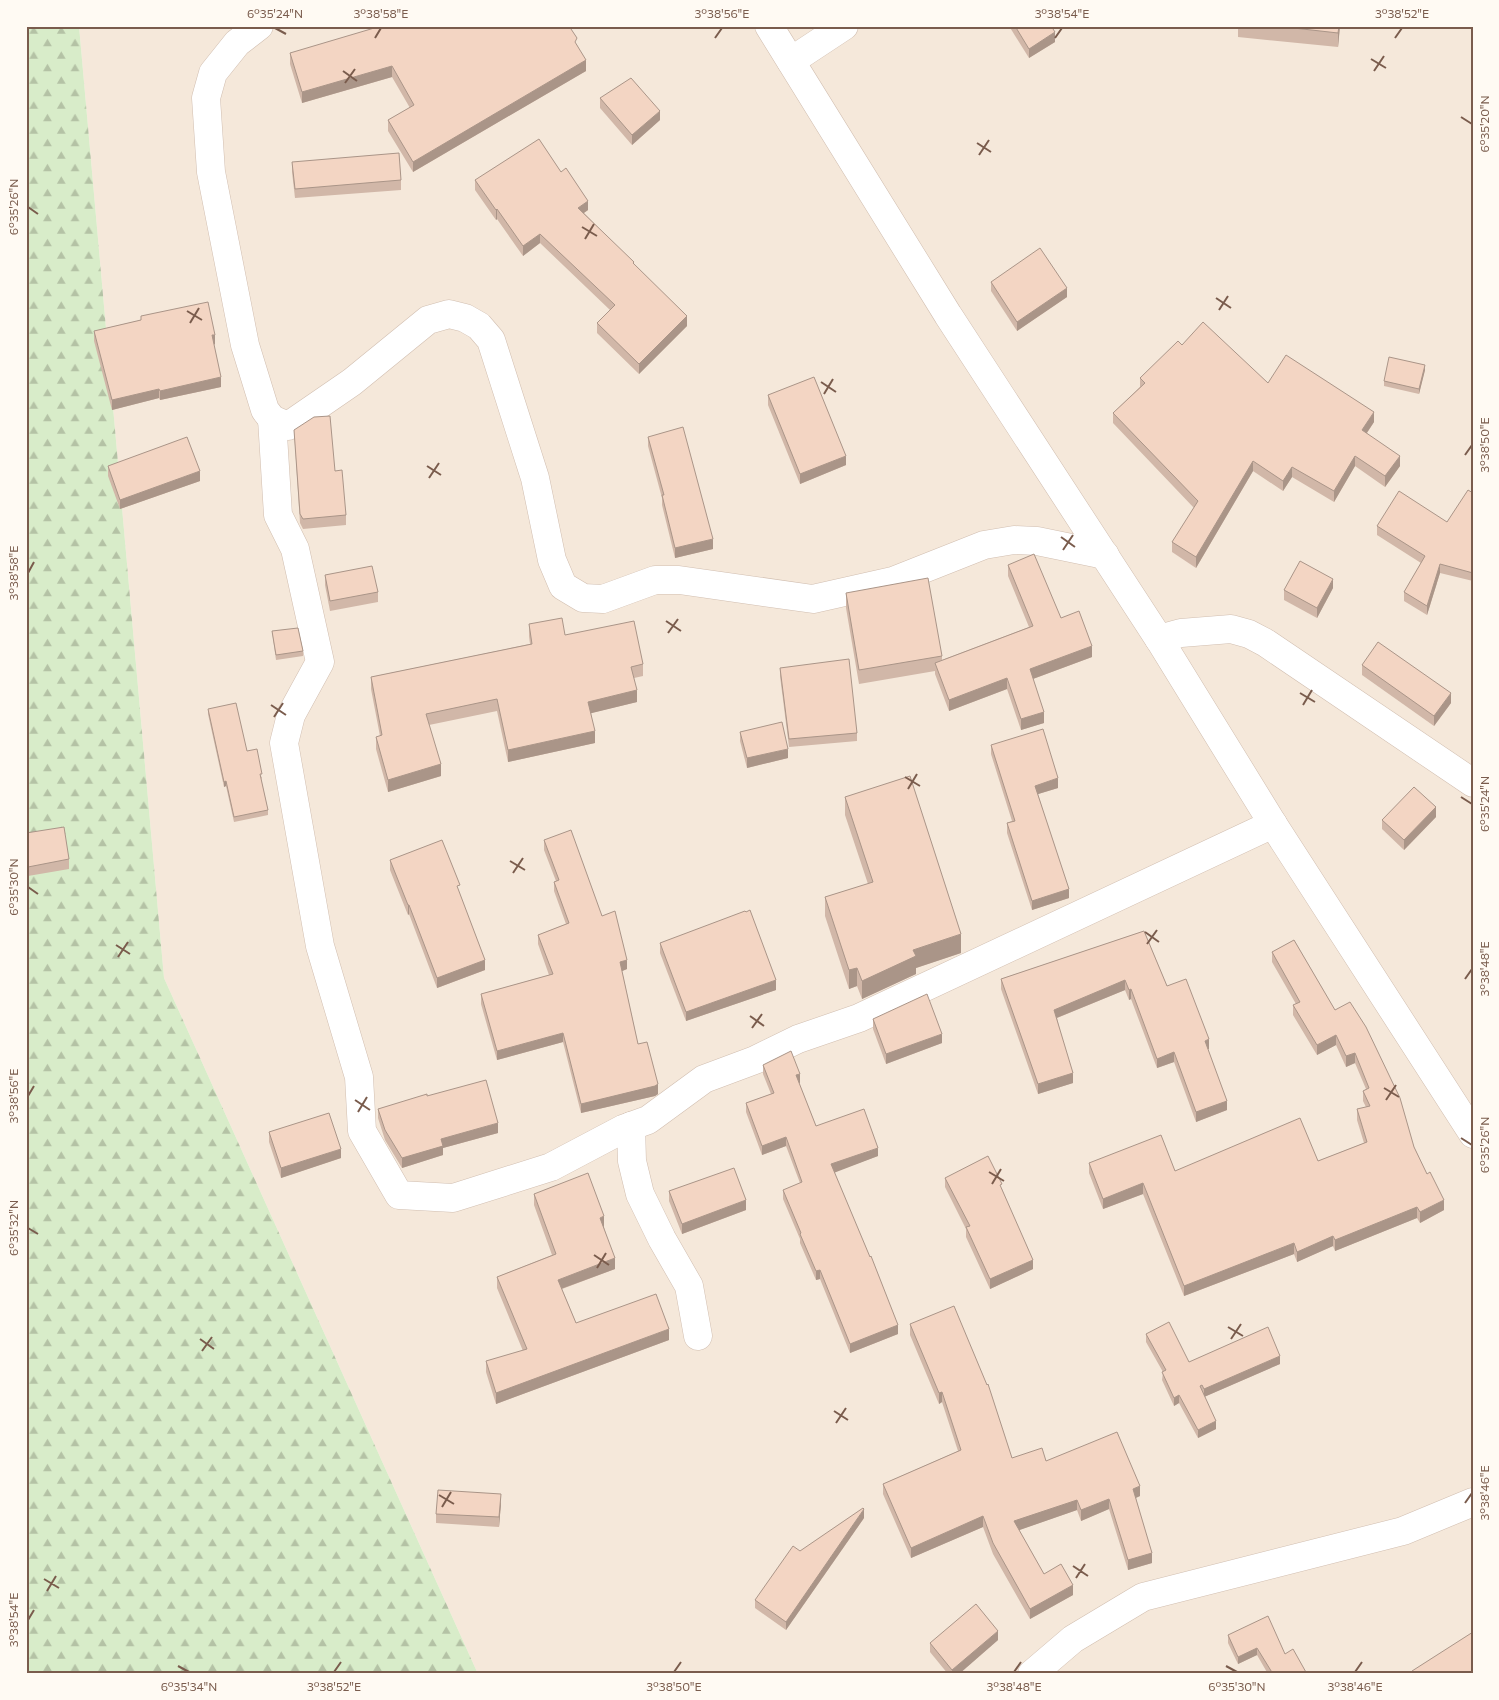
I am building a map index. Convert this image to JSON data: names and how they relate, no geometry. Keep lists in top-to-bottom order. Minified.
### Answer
{"coordinates":["6°35'24\"N","3°38'58\"E","3°38'56\"E","3°38'54\"E","3°38'52\"E","6°35'20\"N","6°35'26\"N","3°38'50\"E","6°35'30\"N","3°38'48\"E","6°35'32\"N","3°38'46\"E","6°35'34\"N"]}
